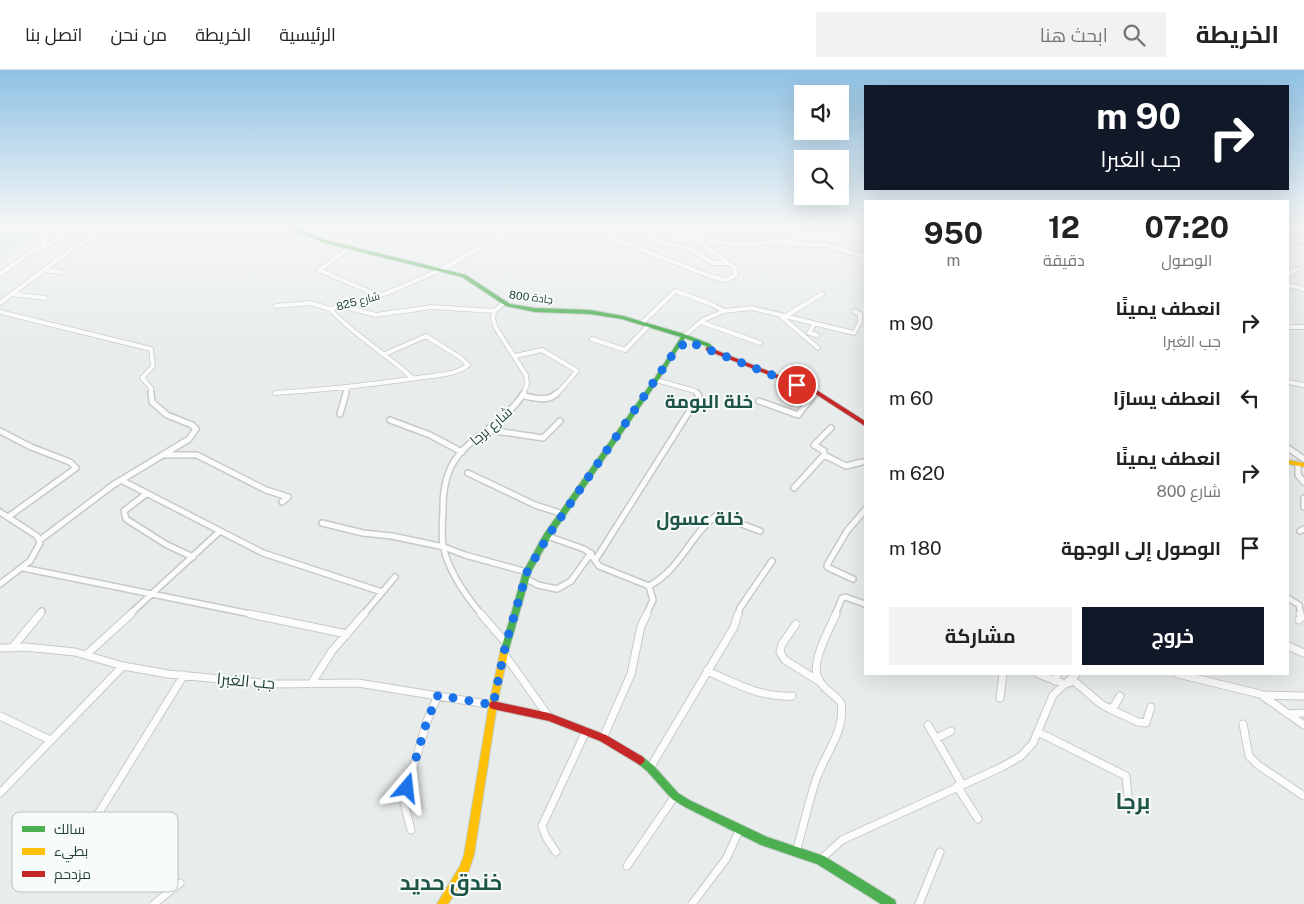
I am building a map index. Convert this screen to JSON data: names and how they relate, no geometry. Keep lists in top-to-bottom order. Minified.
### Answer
{"streets":{"main road":["جادة 800"],"street":["شارع 825","شارع برجا","جب الغبرا"]},"crossings":[["جادة 800","شارع 825"]],"districts":["خلة البومة","خلة عسول","برجا","خندق حديد"],"legend":["سالك","بطيء","مزدحم"],"page":{"header":"الخريطة","search":"ابحث هنا","nav":["الرئيسية","الخريطة","من نحن","اتصل بنا"],"turn":["90 m","جب الغبرا"],"eta":["07:20","الوصول","12","دقيقة","950","m"],"list":[{"name":"انعطف يمينًا","note":"جب الغبرا","value":"90 m"},{"name":"انعطف يسارًا","value":"60 m"},{"name":"انعطف يمينًا","note":"شارع 800","value":"620 m"},{"name":"الوصول إلى الوجهة","value":"180 m"}],"buttons":["خروج","مشاركة"]}}
